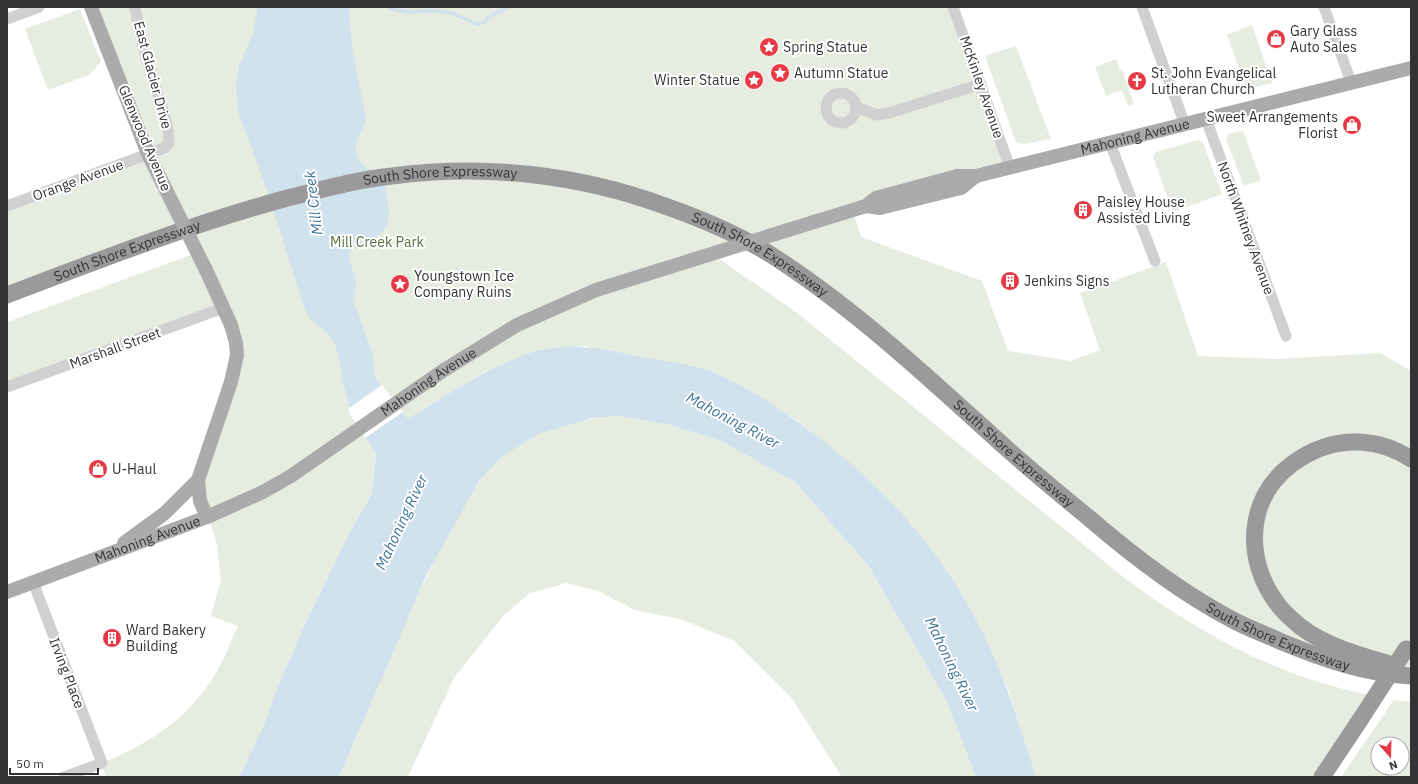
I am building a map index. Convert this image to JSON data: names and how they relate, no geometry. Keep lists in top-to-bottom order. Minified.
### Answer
{"streets":{"highway":["South Shore Expressway"],"main road":["Mahoning Avenue","Glenwood Avenue"],"street":["East Glacier Drive","McKinley Avenue","Orange Avenue","North Whitney Avenue","Marshall Street","Irving Place"]},"crossings":[["East Glacier Drive","Glenwood Avenue"],["East Glacier Drive","Orange Avenue"],["McKinley Avenue","Mahoning Avenue"],["Mahoning Avenue","Glenwood Avenue"],["Mahoning Avenue","North Whitney Avenue"],["Mahoning Avenue","Irving Place"],["Glenwood Avenue","Orange Avenue"],["Glenwood Avenue","Marshall Street"]],"water":["Mill Creek","Mahoning River"],"parks":["Mill Creek Park"],"places":{"shop":["Gary Glass Auto Sales","Sweet Arrangements Florist","U-Haul"],"place":["Spring Statue","Autumn Statue","Winter Statue","Youngstown Ice Company Ruins"],"church":["St. John Evangelical Lutheran Church"],"building":["Paisley House Assisted Living","Jenkins Signs","Ward Bakery Building"]},"scale_bar":"50 m","north":"bottom"}
